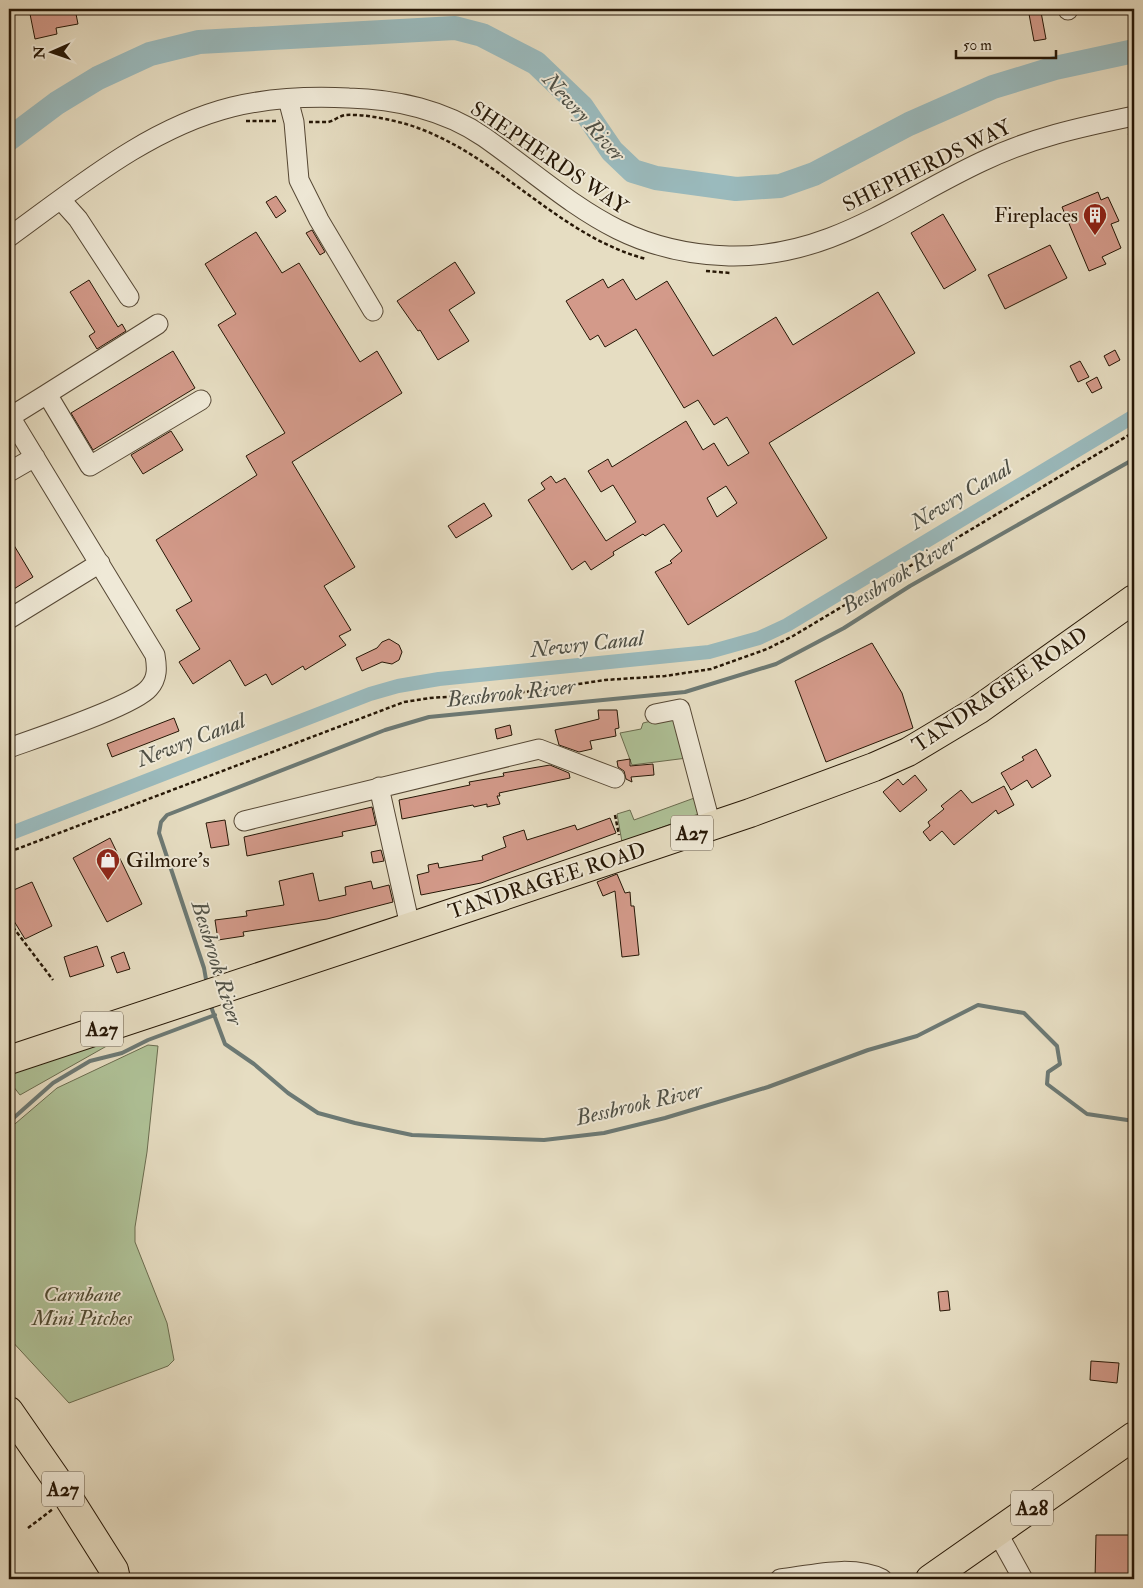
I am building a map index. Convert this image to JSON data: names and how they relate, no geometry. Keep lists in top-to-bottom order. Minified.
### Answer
{"streets":{"highway":["TANDRAGEE ROAD","A27","A28"],"street":["SHEPHERDS WAY"]},"water":["Newry River","Newry Canal","Bessbrook River"],"parks":["Carnbane Mini Pitches"],"places":{"building":["Fireplaces"],"shop":["Gilmore's"]},"scale_bar":"50 m","north":"left"}
